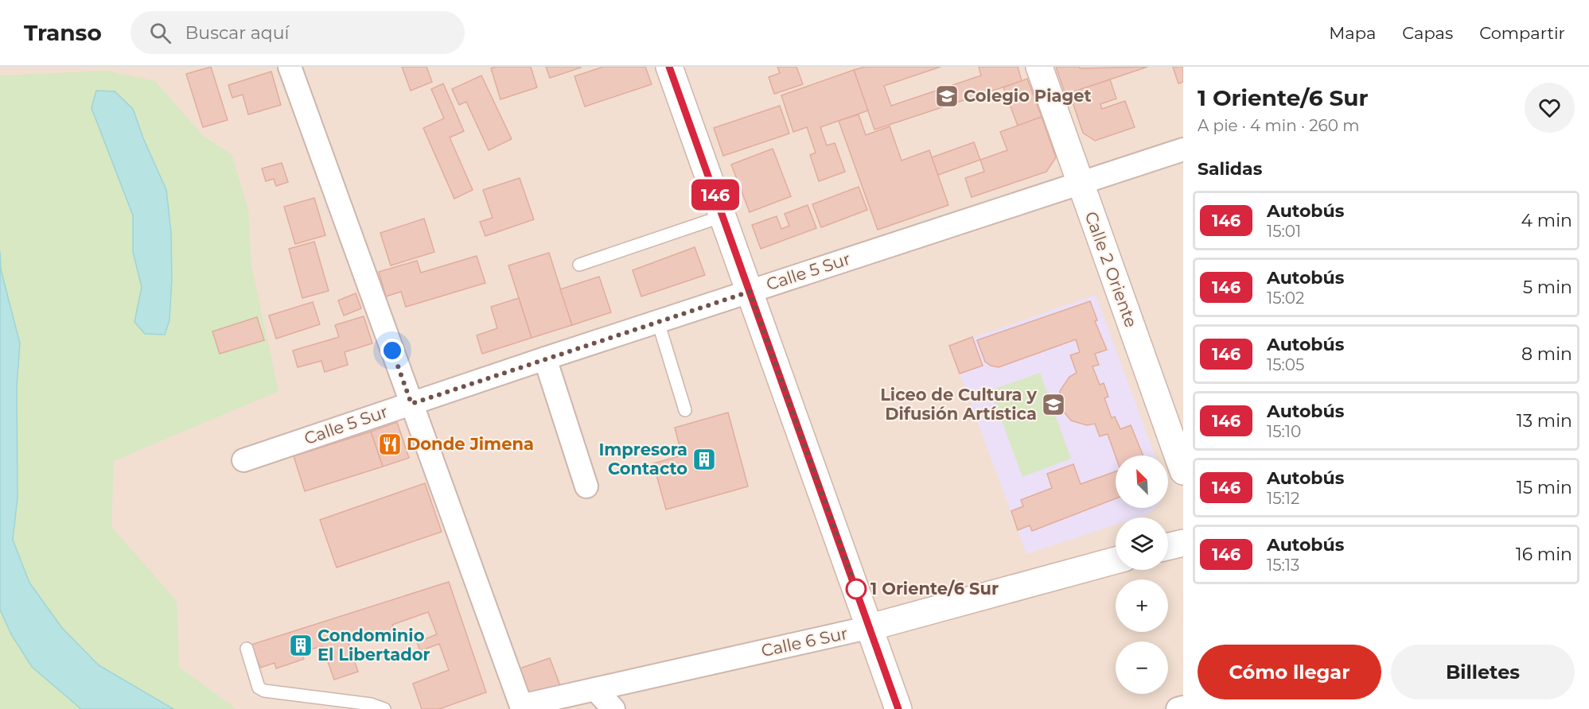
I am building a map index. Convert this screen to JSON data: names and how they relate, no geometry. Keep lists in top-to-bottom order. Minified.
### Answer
{"streets":{"street":["Calle 2 Oriente","Calle 5 Sur","Calle 6 Sur"]},"crossings":[["Calle 2 Oriente","Calle 5 Sur"]],"places":{"school or university":["Colegio Piaget","Liceo de Cultura y Difusión Artística"],"restaurant":["Donde Jimena"],"building":["Impresora Contacto","Condominio El Libertador"],"other":["1 Oriente/6 Sur"]},"lines":["bus line 146"],"north":"top left","page":{"header":"Transo","search":"Buscar aquí","nav":["Mapa","Capas","Compartir"],"on_map":"146","heading":[["1 Oriente/6 Sur","A pie · 4 min · 260 m"],"Salidas"],"list":[{"mark":"146","name":"Autobús","note":"15:01","value":"4 min"},{"mark":"146","name":"Autobús","note":"15:02","value":"5 min"},{"mark":"146","name":"Autobús","note":"15:05","value":"8 min"},{"mark":"146","name":"Autobús","note":"15:10","value":"13 min"},{"mark":"146","name":"Autobús","note":"15:12","value":"15 min"},{"mark":"146","name":"Autobús","note":"15:13","value":"16 min"}],"map_buttons":["+","−"],"buttons":["Cómo llegar","Billetes"]}}
